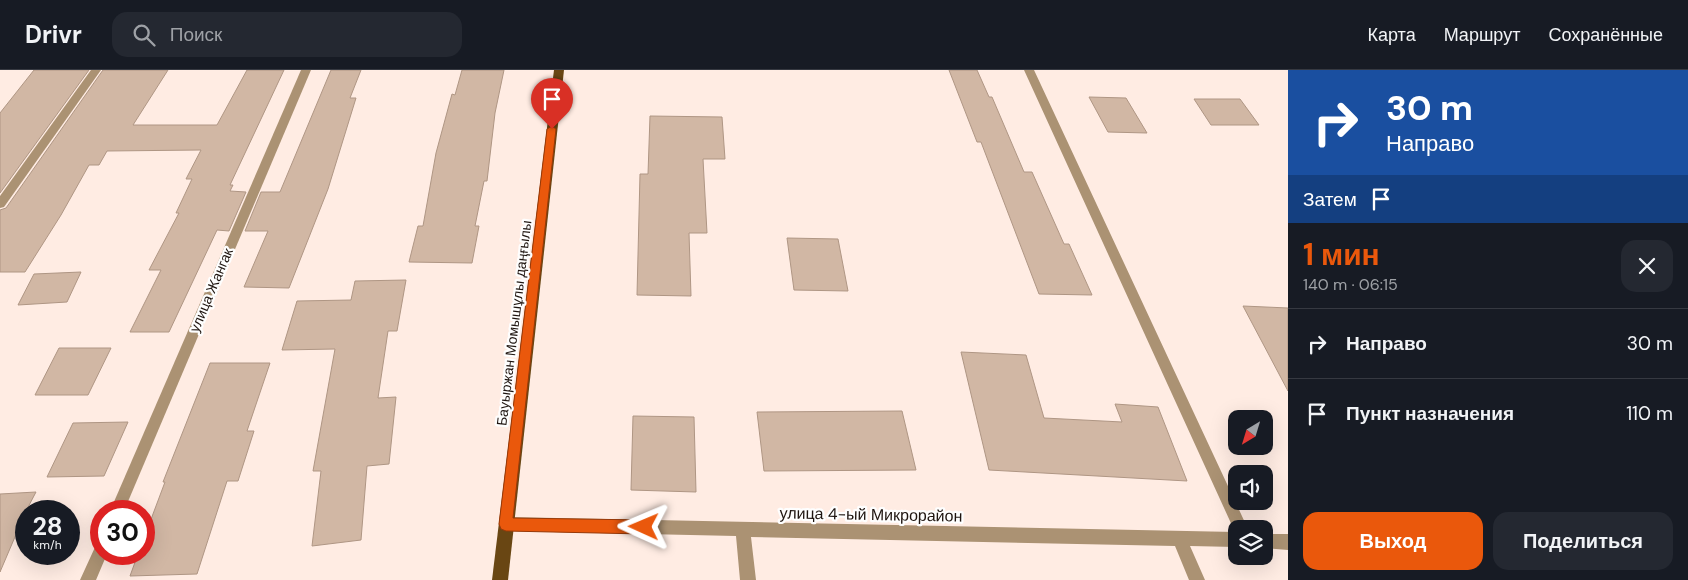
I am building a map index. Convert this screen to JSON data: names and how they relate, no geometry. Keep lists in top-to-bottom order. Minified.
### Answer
{"streets":{"main road":["Бауыржан Момышұлы даңғылы"],"street":["улица Жангак","улица 4-ый Микрорайон"]},"crossings":[["Бауыржан Момышұлы даңғылы","улица 4-ый Микрорайон"]],"north":"bottom left","page":{"header":"Drivr","search":"Поиск","nav":["Карта","Маршрут","Сохранённые"],"turn":["30 m","Направо"],"then":"Затем","heading":["1 мин","140 m · 06:15"],"list":[{"name":"Направо","value":"30 m"},{"name":"Пункт назначения","value":"110 m"}],"speed":"28 km/h","limit":"30","buttons":["Выход","Поделиться"]}}
